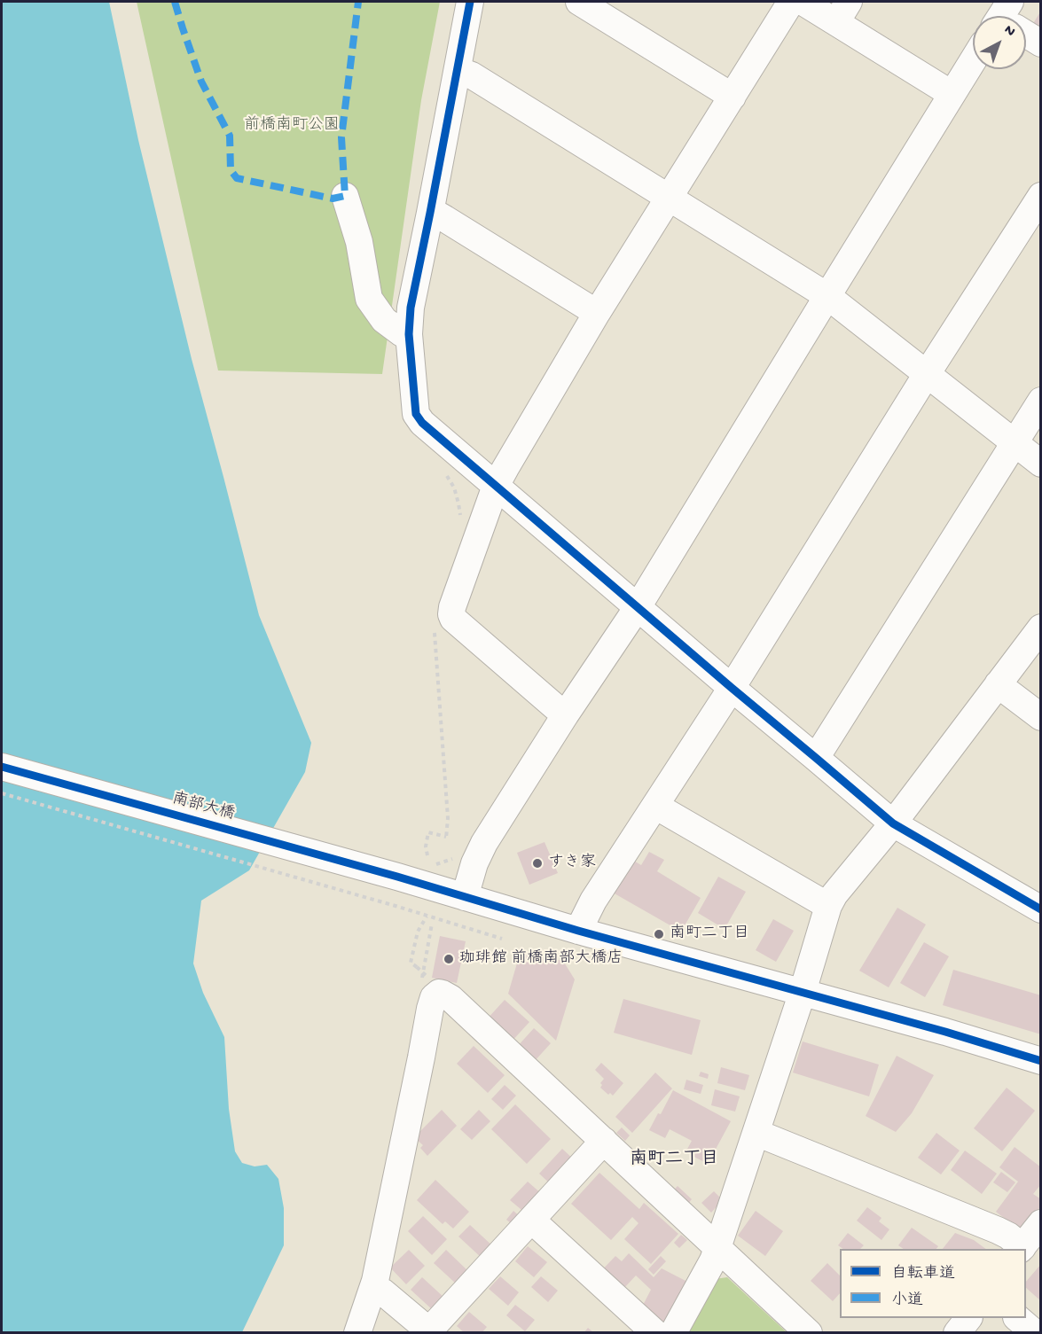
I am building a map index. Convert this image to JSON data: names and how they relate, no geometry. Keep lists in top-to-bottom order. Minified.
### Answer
{"streets":{"street":["南部大橋"]},"districts":["南町二丁目"],"parks":["前橋南町公園"],"places":["すき家","南町二丁目","珈琲館 前橋南部大橋店"],"legend":["自転車道","小道"],"north":"top right"}
